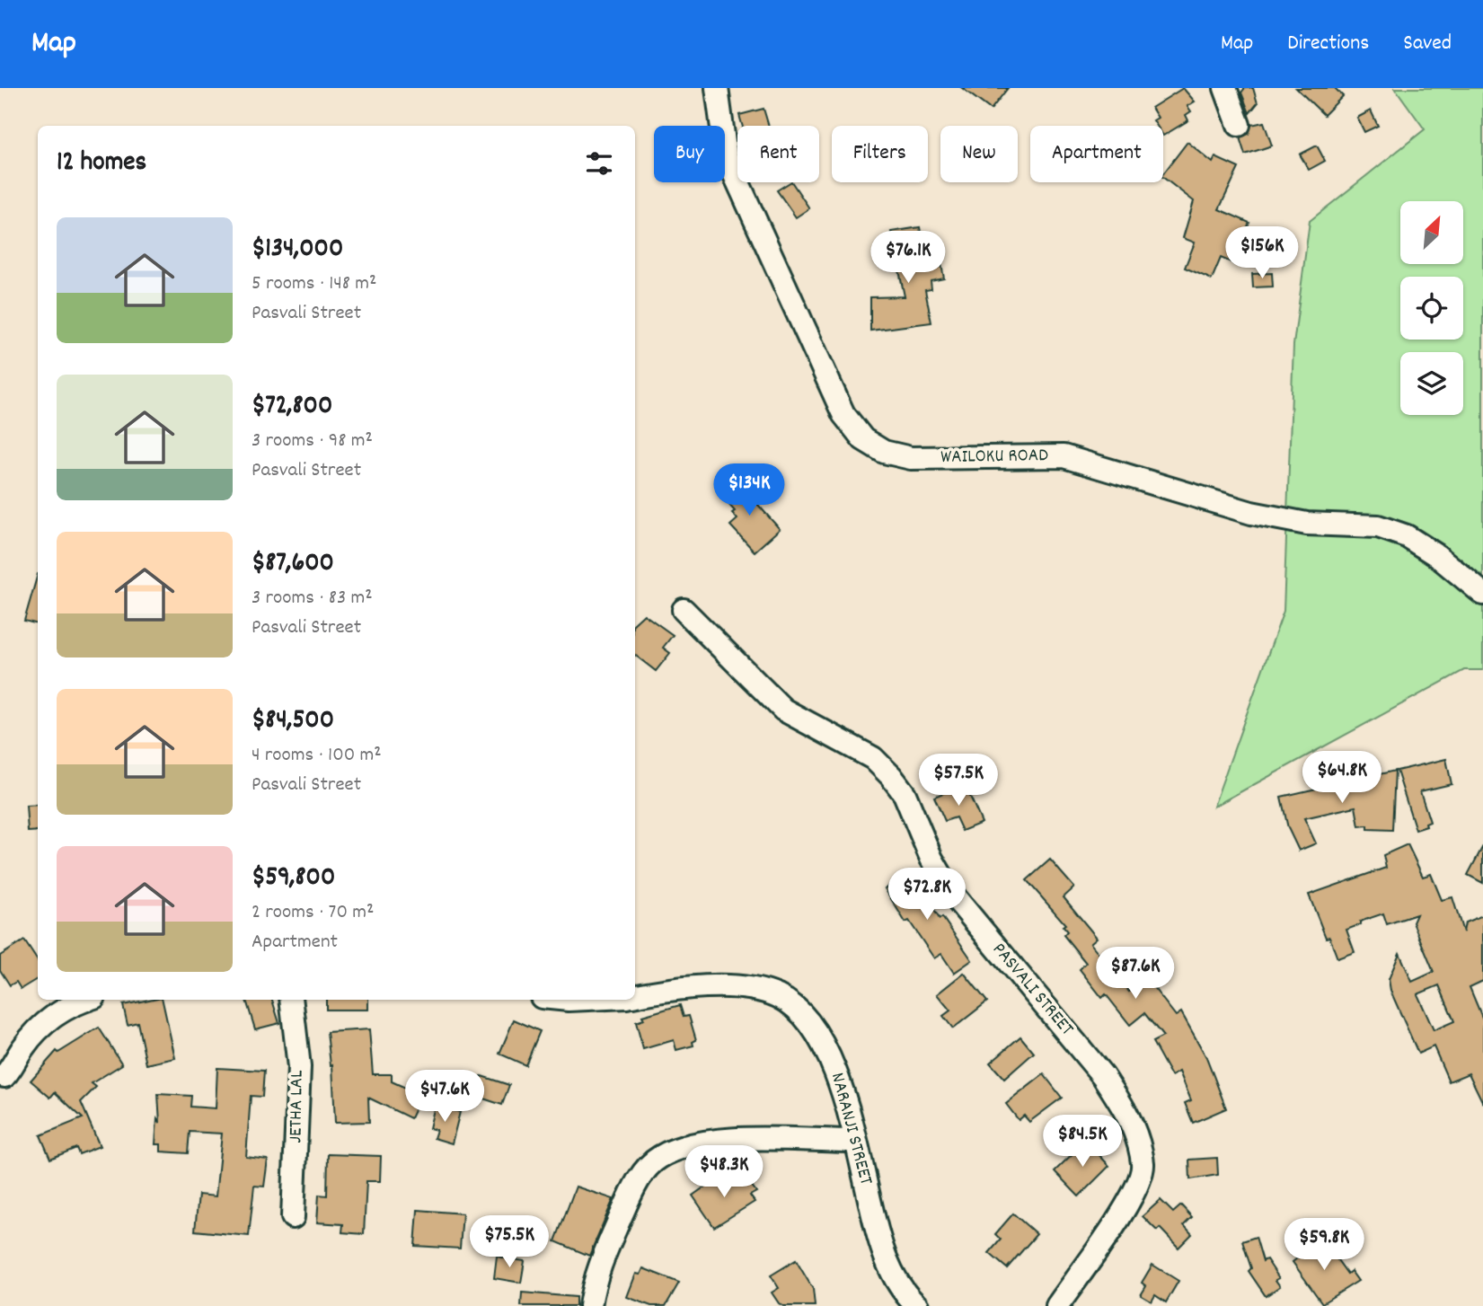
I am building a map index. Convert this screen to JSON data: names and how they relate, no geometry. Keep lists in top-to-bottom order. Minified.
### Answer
{"streets":{"street":["WAILOKU ROAD","PASVALI STREET","JETHA LAL","NARANJI STREET"]},"north":"top right","page":{"header":"Map","nav":["Map","Directions","Saved"],"chip":["Buy","Rent","Filters","New","Apartment"],"heading":"12 homes","list":[{"name":"$134,000","note":"5 rooms · 148 m² · Pasvali Street"},{"name":"$72,800","note":"3 rooms · 98 m² · Pasvali Street"},{"name":"$87,600","note":"3 rooms · 83 m² · Pasvali Street"},{"name":"$84,500","note":"4 rooms · 100 m² · Pasvali Street"},{"name":"$59,800","note":"2 rooms · 70 m² · Apartment"}],"price":["$156K","$76.1K","$134K","$64.8K","$57.5K","$72.8K","$87.6K","$47.6K","$84.5K","$48.3K","$75.5K","$59.8K"]}}
